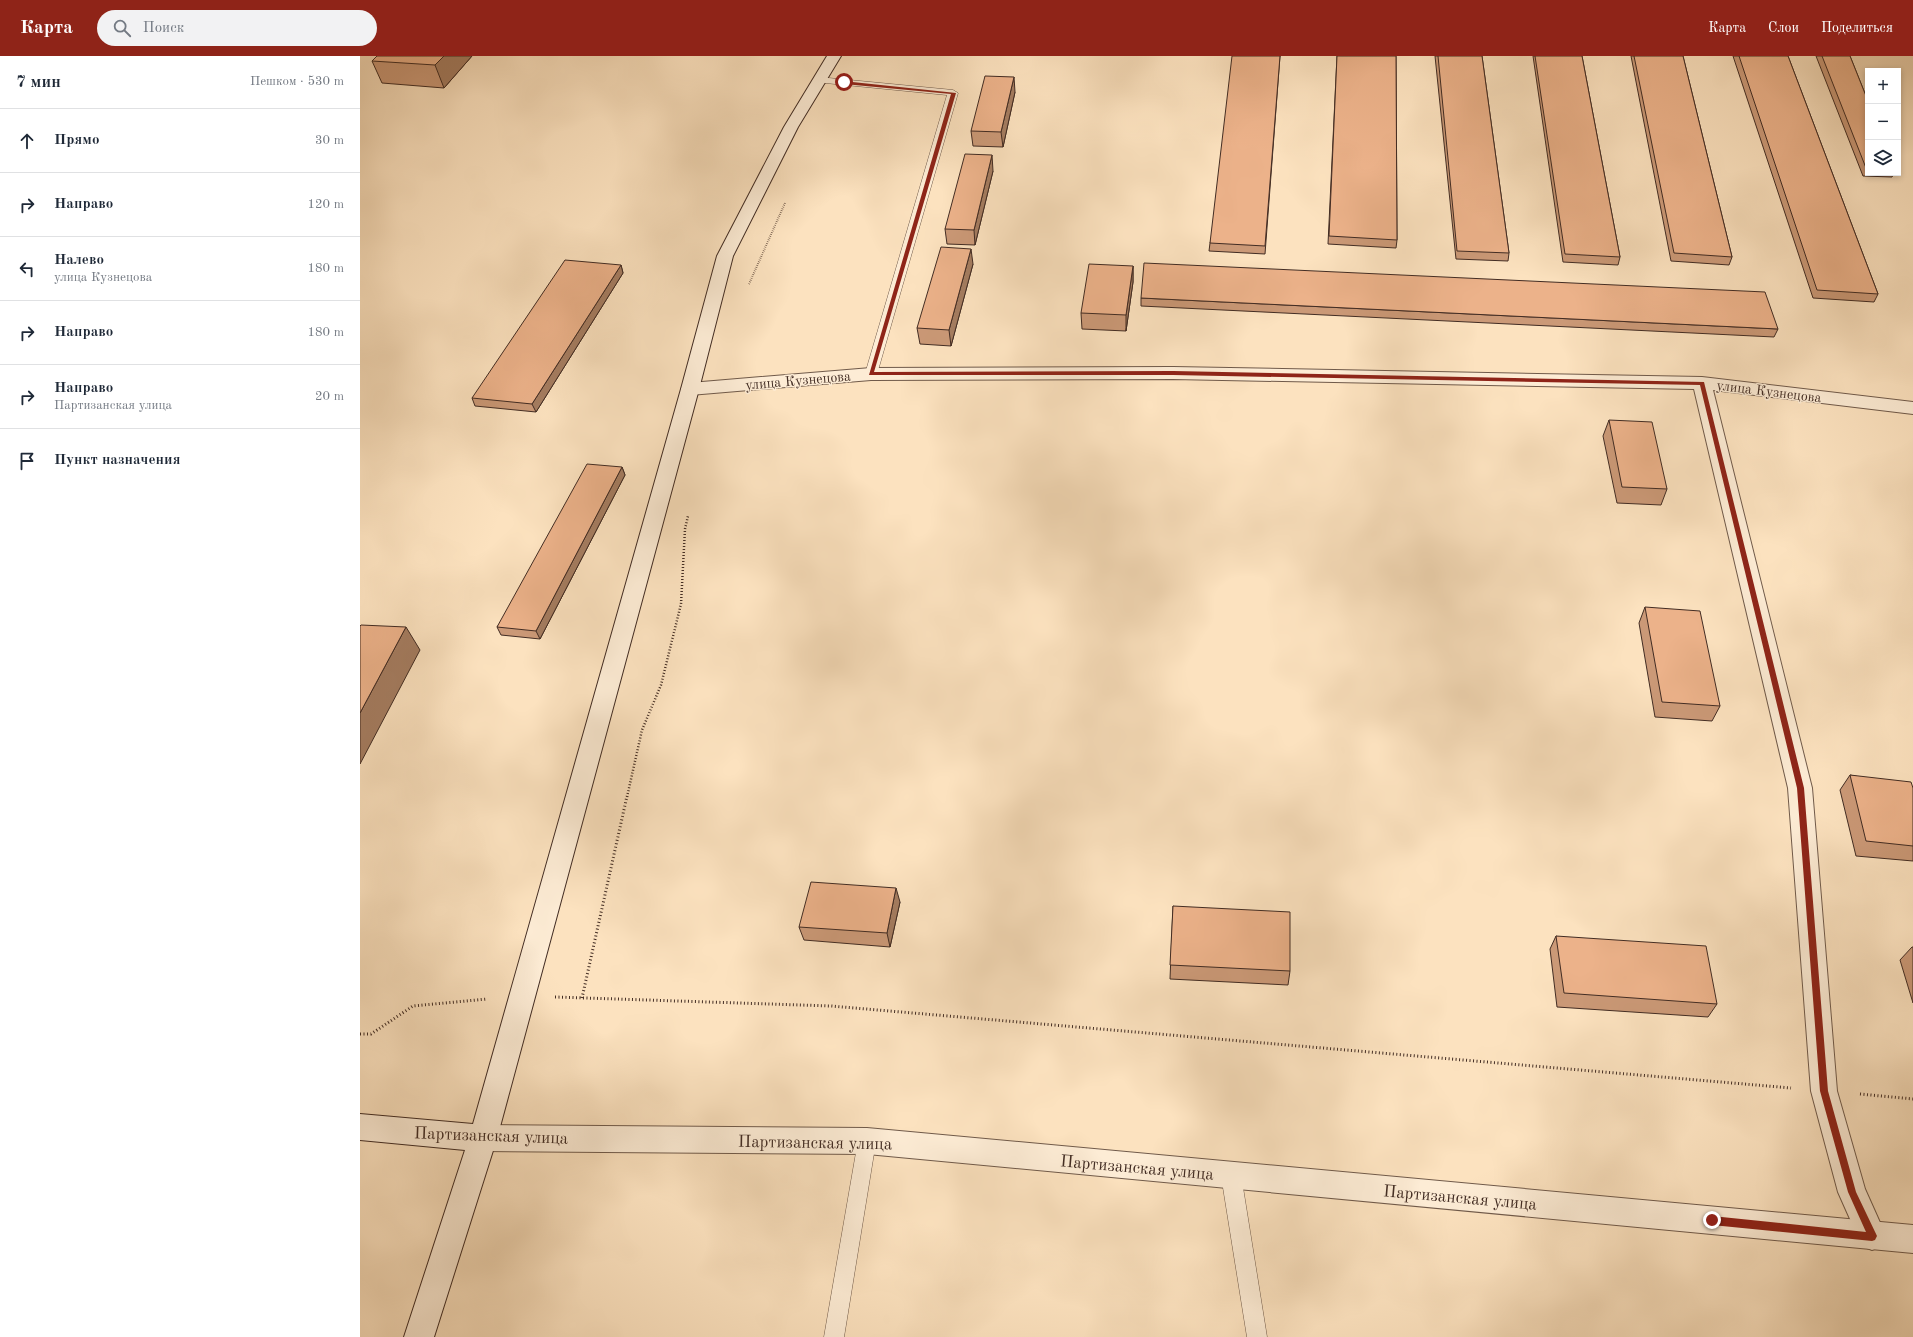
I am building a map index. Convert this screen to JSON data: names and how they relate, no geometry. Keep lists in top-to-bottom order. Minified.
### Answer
{"streets":{"street":["улица Кузнецова","Партизанская улица"]},"page":{"header":"Карта","search":"Поиск","nav":["Карта","Слои","Поделиться"],"heading":["7 мин","Пешком · 530 m"],"map_buttons":["+","−"],"list":[["Прямо","30 m"],["Направо","120 m"],["Налево","улица Кузнецова","180 m"],["Направо","180 m"],["Направо","Партизанская улица","20 m"],"Пункт назначения"]}}
